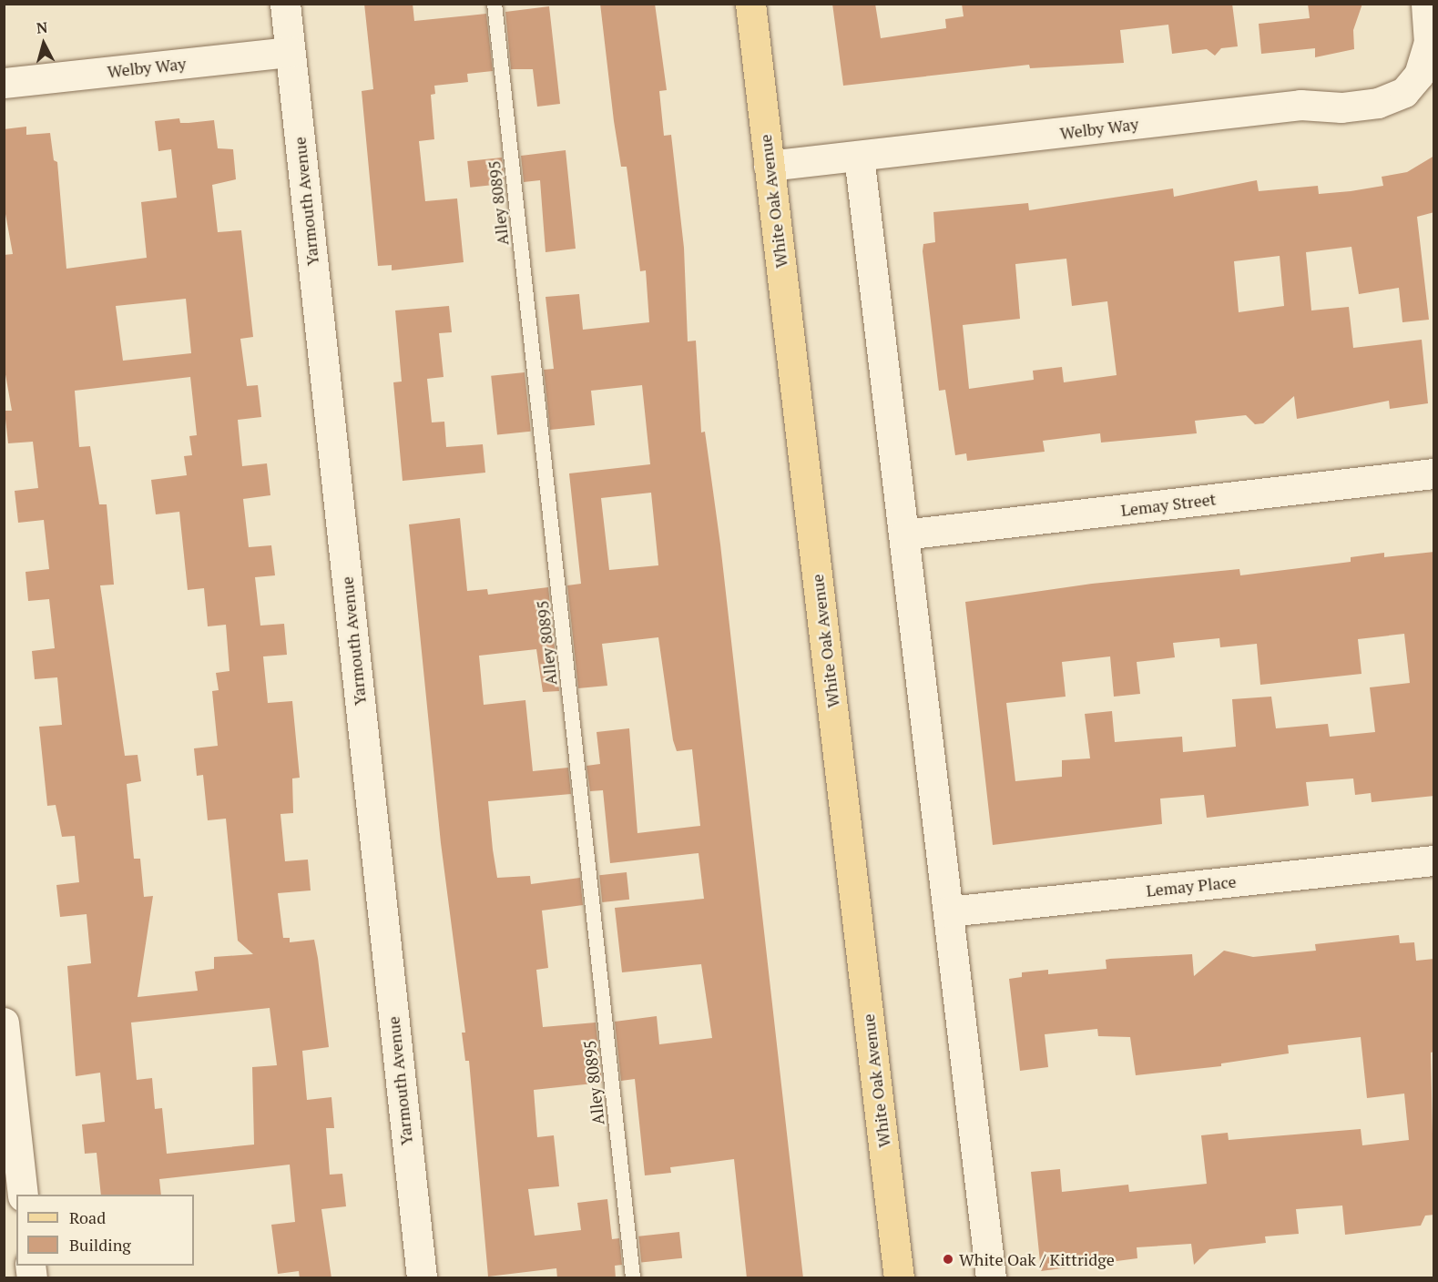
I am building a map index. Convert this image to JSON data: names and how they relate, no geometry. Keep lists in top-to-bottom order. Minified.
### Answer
{"streets":{"main road":["White Oak Avenue"],"street":["Welby Way","Yarmouth Avenue","Lemay Street","Lemay Place"],"lane":["Alley 80895"]},"crossings":[["Welby Way","Yarmouth Avenue"],["Welby Way","White Oak Avenue"]],"places":["White Oak / Kittridge"],"legend":["Road","Building"],"north":"top"}
